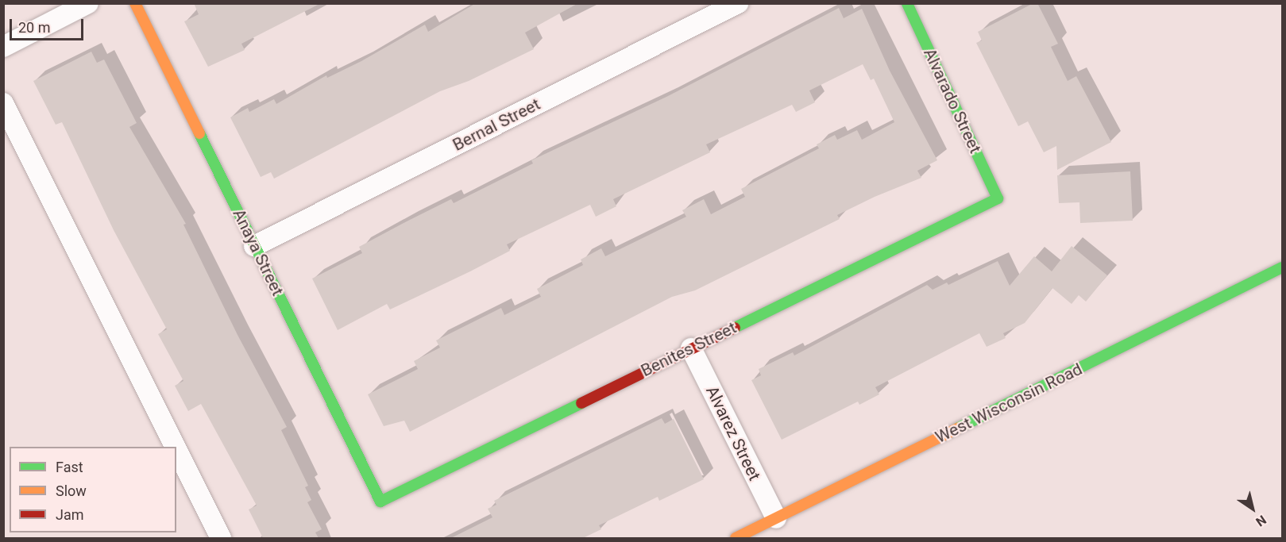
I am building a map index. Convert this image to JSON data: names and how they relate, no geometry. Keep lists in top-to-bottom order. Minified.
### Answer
{"streets":{"street":["Alvarado Street","Bernal Street","Anaya Street","Benites Street","West Wisconsin Road","Alvarez Street"]},"crossings":[["Alvarado Street","Benites Street"],["Bernal Street","Anaya Street"],["Anaya Street","Benites Street"],["Benites Street","Alvarez Street"],["West Wisconsin Road","Alvarez Street"]],"legend":["Fast","Slow","Jam"],"scale_bar":"20 m","north":"bottom right"}
